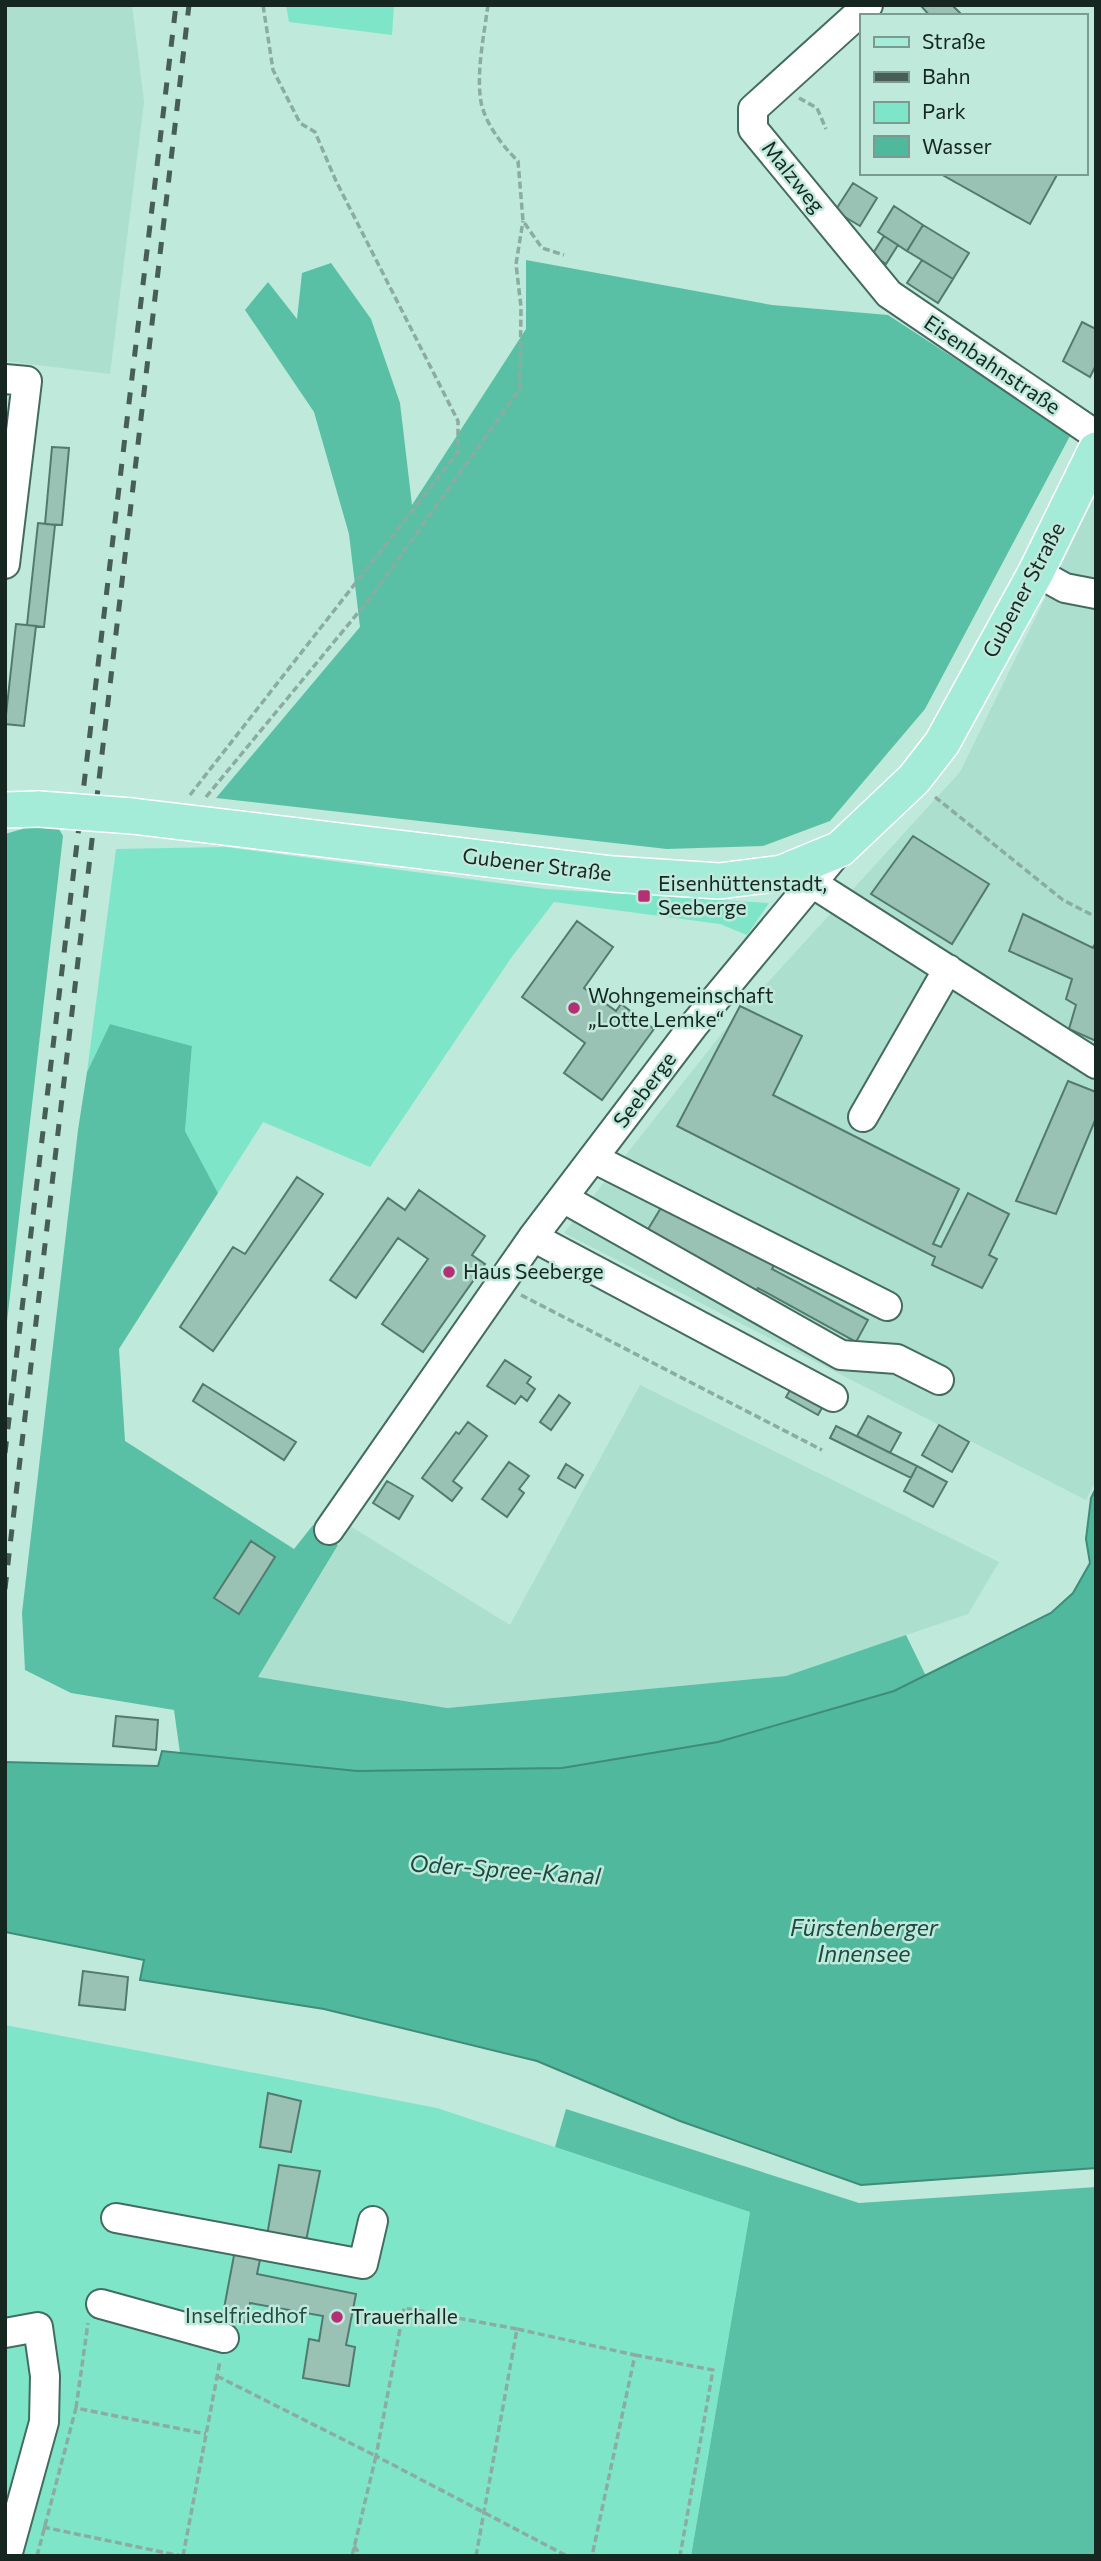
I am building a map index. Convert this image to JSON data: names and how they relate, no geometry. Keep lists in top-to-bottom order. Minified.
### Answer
{"streets":{"main road":["Gubener Straße"],"street":["Malzweg","Eisenbahnstraße","Seeberge"]},"crossings":[["Malzweg","Eisenbahnstraße"],["Gubener Straße","Seeberge"]],"water":["Oder-Spree-Kanal","Fürstenberger Innensee"],"parks":["Inselfriedhof"],"places":{"transit":["Eisenhüttenstadt, Seeberge"],"other":["Wohngemeinschaft „Lotte Lemke“","Haus Seeberge","Trauerhalle"]},"legend":["Straße","Bahn","Park","Wasser"]}
